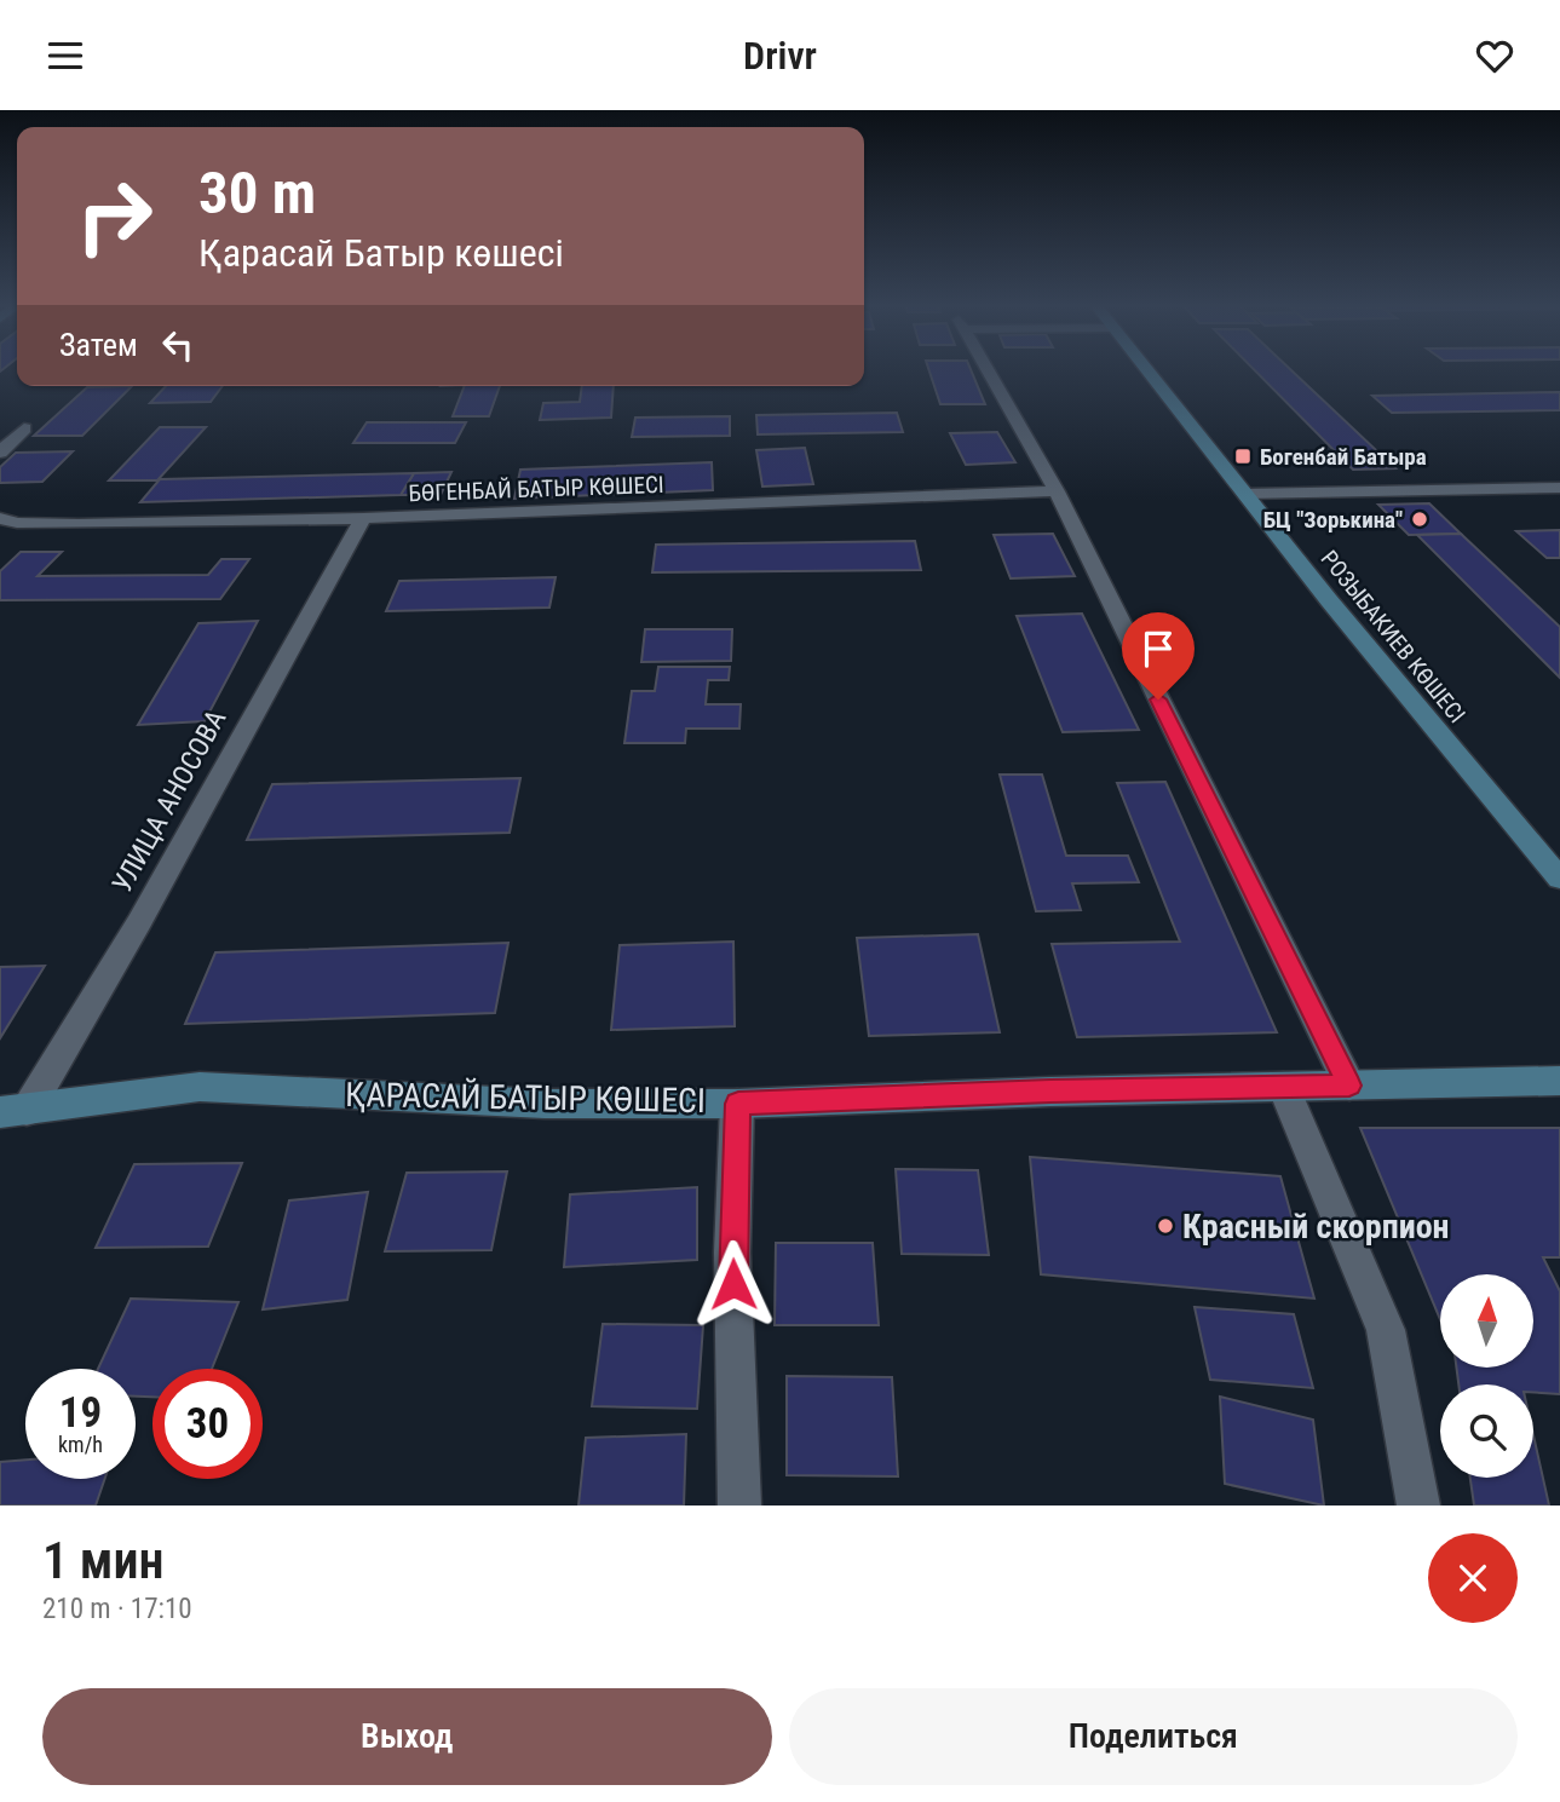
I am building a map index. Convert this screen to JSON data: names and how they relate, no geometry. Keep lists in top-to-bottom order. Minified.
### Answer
{"streets":{"main road":["РОЗЫБАКИЕВ КӨШЕСІ","ҚАРАСАЙ БАТЫР КӨШЕСІ"],"street":["БӨГЕНБАЙ БАТЫР КӨШЕСІ","УЛИЦА АНОСОВА"]},"crossings":[["БӨГЕНБАЙ БАТЫР КӨШЕСІ","УЛИЦА АНОСОВА"],["УЛИЦА АНОСОВА","ҚАРАСАЙ БАТЫР КӨШЕСІ"]],"places":{"transit":["Богенбай Батыра"],"other":["БЦ \"Зорькина\"","Красный скорпион"]},"north":"top","page":{"header":"Drivr","turn":["30 m","Қарасай Батыр көшесі"],"then":"Затем","speed":"19 km/h","limit":"30","heading":["1 мин","210 m · 17:10"],"buttons":["Выход","Поделиться"]}}
